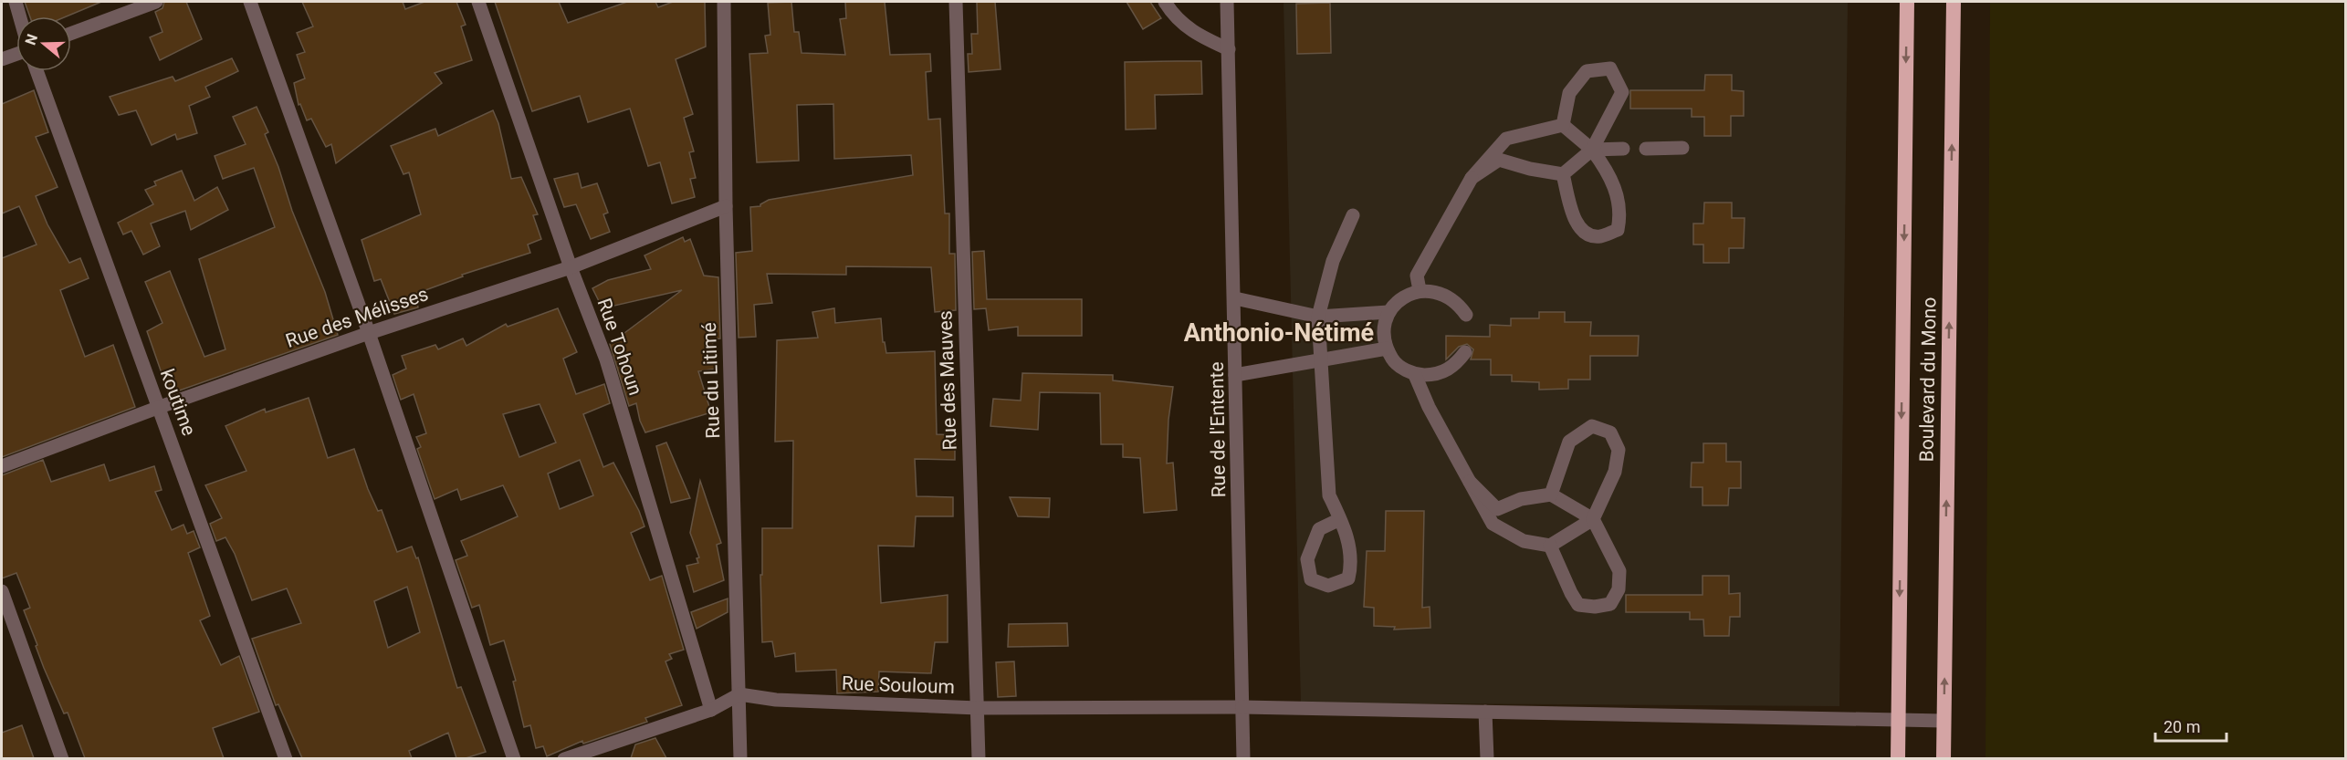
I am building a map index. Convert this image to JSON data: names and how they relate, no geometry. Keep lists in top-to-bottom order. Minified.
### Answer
{"streets":{"highway":["Boulevard du Mono"],"street":["Rue des Mélisses","Rue Tohoun","Rue du Litimé","Rue des Mauves","koutime","Rue de l'Entente","Rue Souloum"]},"crossings":[["Rue des Mélisses","Rue Tohoun"],["Rue des Mélisses","Rue du Litimé"],["Rue des Mélisses","koutime"],["Boulevard du Mono","Rue Souloum"],["Rue du Litimé","Rue Souloum"],["Rue des Mauves","Rue Souloum"],["Rue de l'Entente","Rue Souloum"]],"districts":["Anthonio-Nétimé"],"scale_bar":"20 m","north":"left"}
